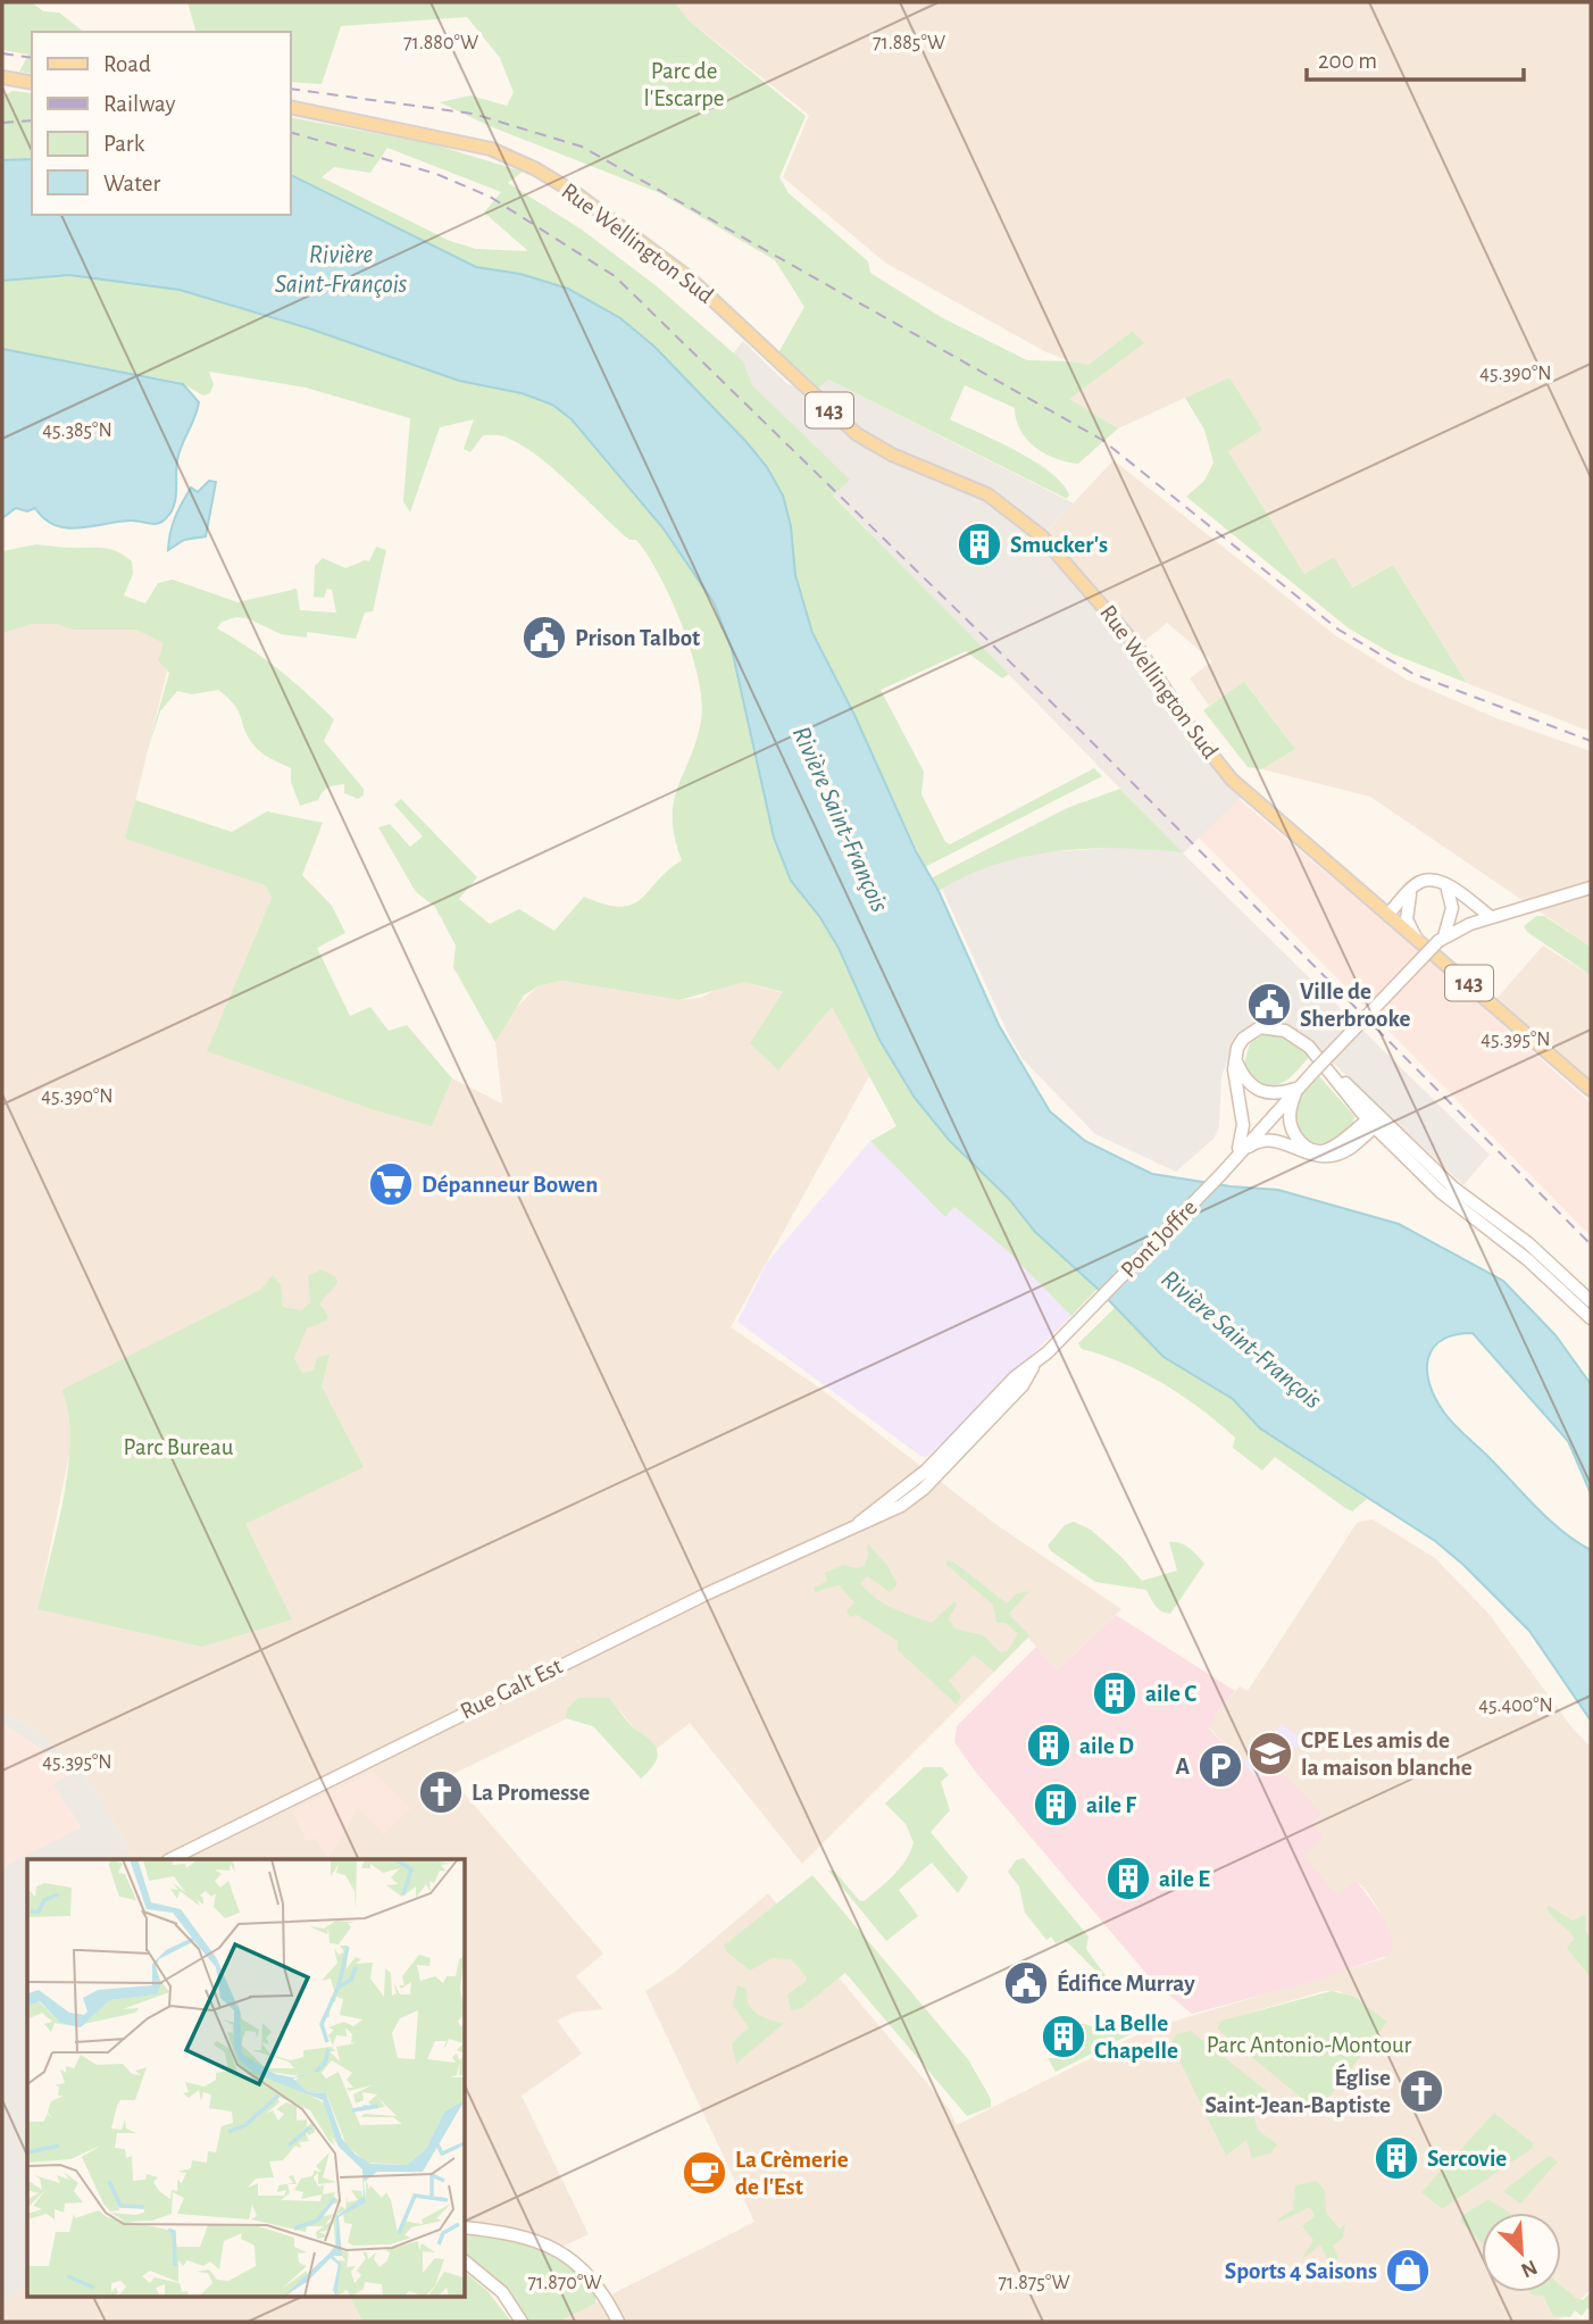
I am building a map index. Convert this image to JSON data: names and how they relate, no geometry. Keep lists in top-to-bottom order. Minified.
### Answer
{"streets":{"main road":["Rue Wellington Sud","143","Pont Joffre","Rue Galt Est"]},"crossings":[["Pont Joffre","Rue Galt Est"]],"water":["Rivière Saint-François"],"parks":["Parc de l'Escarpe","Parc Bureau","Parc Antonio-Montour"],"places":{"building":["Smucker's","aile C","aile D","aile F","aile E","La Belle Chapelle","Sercovie"],"public building":["Prison Talbot","Ville de Sherbrooke","Édifice Murray"],"supermarket":["Dépanneur Bowen"],"school or university":["CPE Les amis de la maison blanche"],"parking":["A"],"church":["La Promesse","Église Saint-Jean-Baptiste"],"cafe":["La Crèmerie de l'Est"],"shop":["Sports 4 Saisons"]},"legend":["Road","Railway","Park","Water"],"scale_bar":"200 m","north":"bottom right","coordinates":["71.880°W","71.885°W","45.390°N","45.385°N","45.395°N","45.400°N","71.870°W","71.875°W"]}
